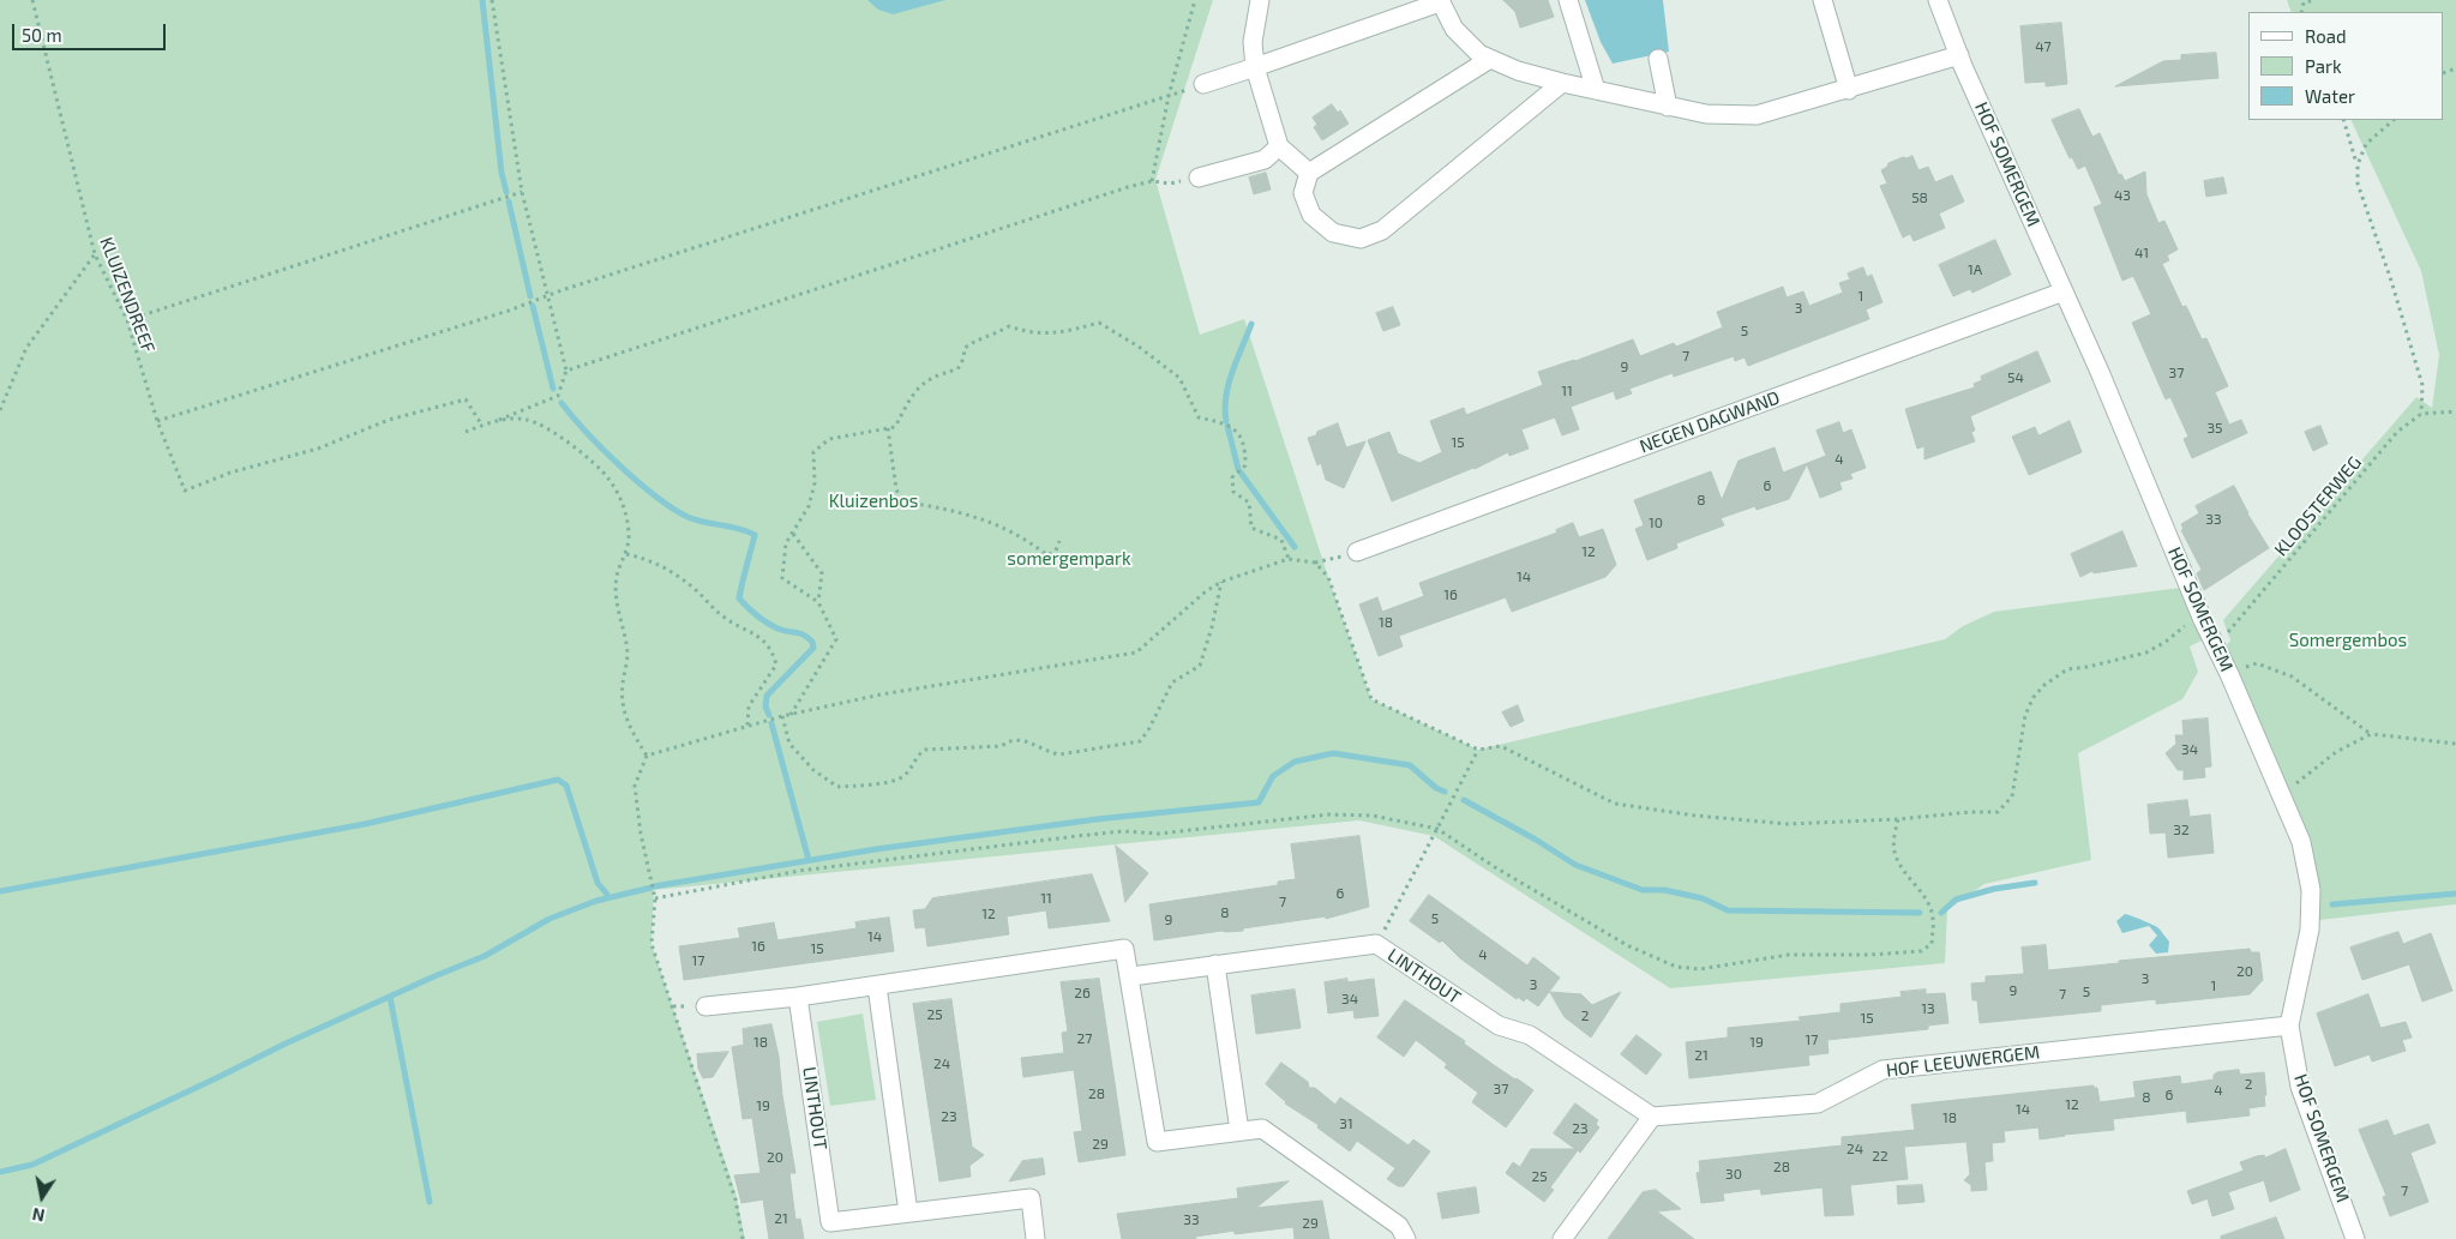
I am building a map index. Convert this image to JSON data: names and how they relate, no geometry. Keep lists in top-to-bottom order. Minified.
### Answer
{"streets":{"street":["HOF SOMERGEM","NEGEN DAGWAND","LINTHOUT","HOF LEEUWERGEM"],"path":["KLUIZENDREEF","KLOOSTERWEG"]},"crossings":[["HOF SOMERGEM","NEGEN DAGWAND"],["HOF SOMERGEM","KLOOSTERWEG"],["HOF SOMERGEM","HOF LEEUWERGEM"],["LINTHOUT","HOF LEEUWERGEM"]],"parks":["Kluizenbos","somergempark","Somergembos"],"house_numbers":["47","43","58","41","1A","1","3","5","7","9","37","54","11","35","15","4","6","8","33","10","12","14","16","18","34","32","6","11","7","8","12","5","9","14","16","15","4","17","20","3","3","1","9","5","26","7","34","13","25","2","15","27","17","18","19","21","24","2","37","4","28","6","8","12","19","14","23","18","31","23","29","24","22","20","28","30","25","7","21","33","29"],"legend":["Road","Park","Water"],"scale_bar":"50 m","north":"bottom"}
